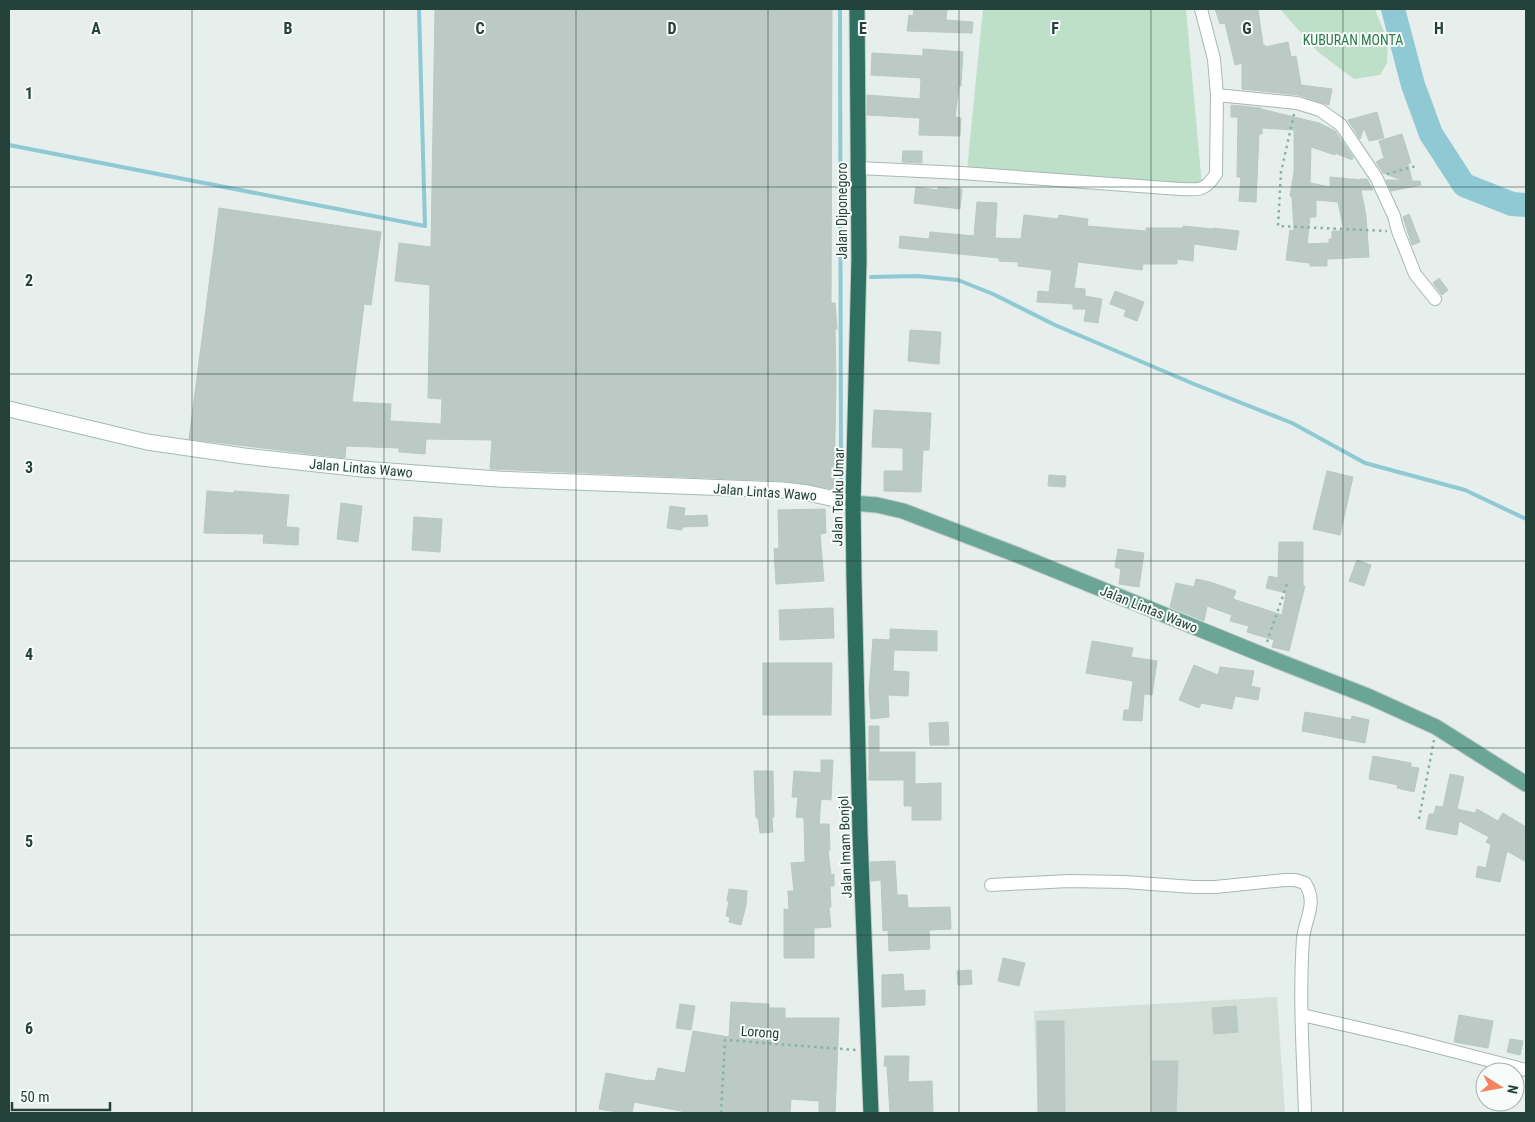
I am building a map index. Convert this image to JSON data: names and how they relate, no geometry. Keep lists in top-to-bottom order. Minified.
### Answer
{"streets":{"highway":["Jalan Diponegoro","Jalan Teuku Umar","Jalan Imam Bonjol"],"main road":["Jalan Lintas Wawo"],"path":["Lorong"]},"crossings":[["Jalan Diponegoro","Jalan Teuku Umar"],["Jalan Lintas Wawo","Jalan Teuku Umar"],["Jalan Teuku Umar","Jalan Imam Bonjol"],["Jalan Imam Bonjol","Lorong"]],"parks":["KUBURAN MONTA"],"scale_bar":"50 m","north":"right","grid":{"columns":["A","B","C","D","E","F","G","H"],"rows":["1","2","3","4","5","6"]}}
